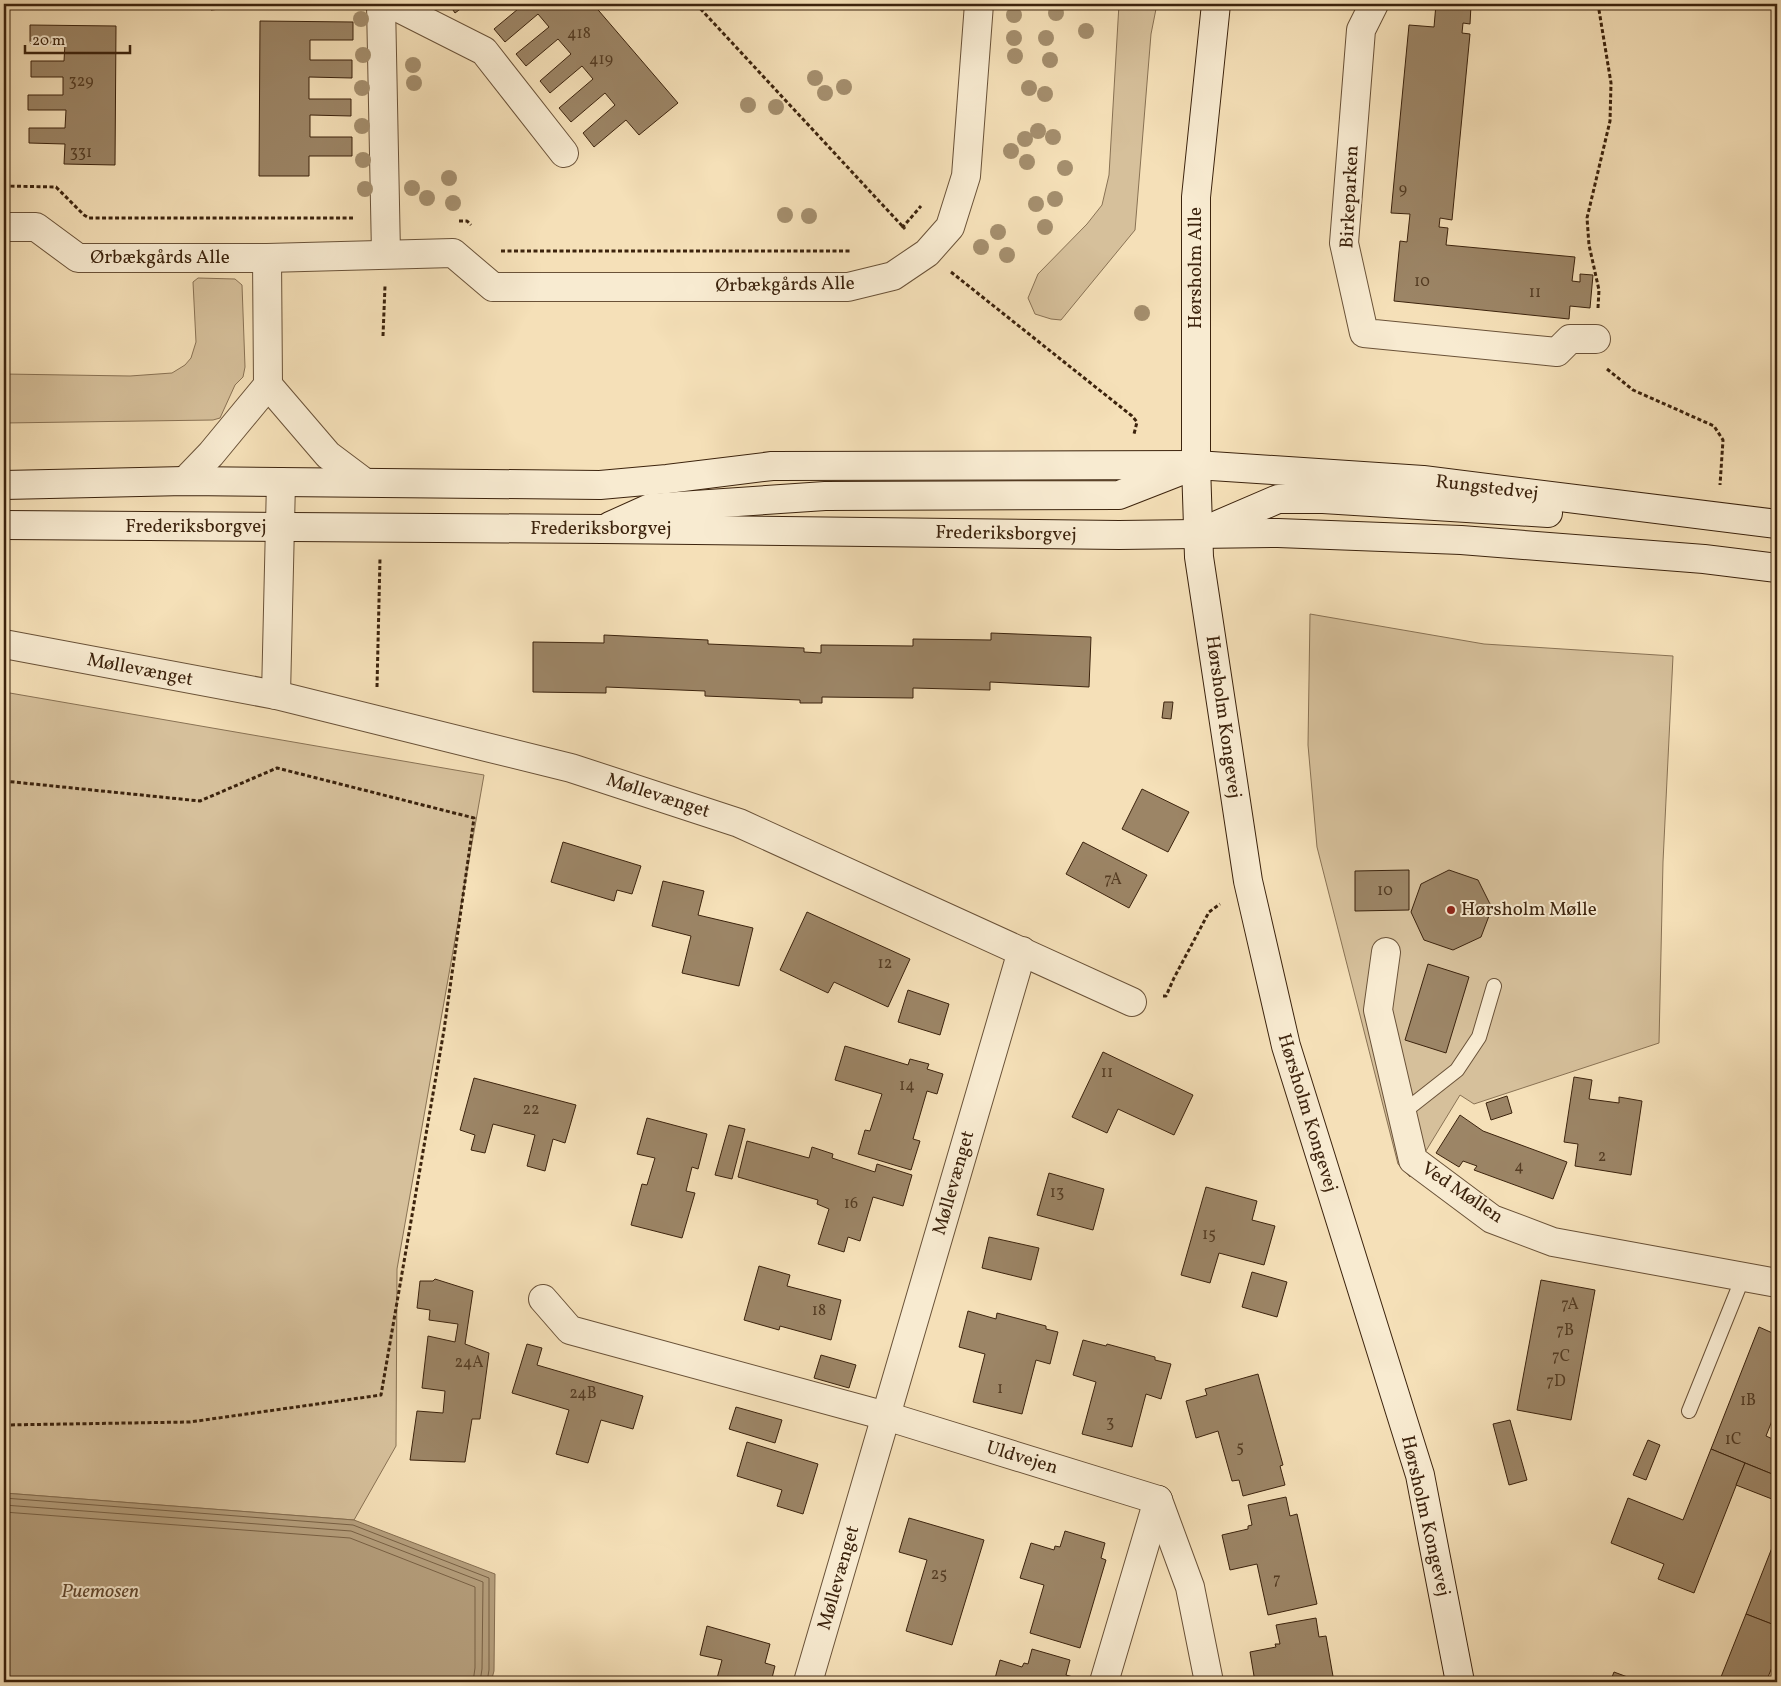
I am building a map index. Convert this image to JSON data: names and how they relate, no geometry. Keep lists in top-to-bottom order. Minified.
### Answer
{"streets":{"street":["Birkeparken","Ørbækgårds Alle","Hørsholm Alle","Rungstedvej","Frederiksborgvej","Møllevænget","Hørsholm Kongevej","Ved Møllen","Uldvejen"]},"crossings":[["Hørsholm Alle","Rungstedvej"],["Hørsholm Alle","Frederiksborgvej"],["Hørsholm Alle","Hørsholm Kongevej"],["Frederiksborgvej","Hørsholm Kongevej"],["Møllevænget","Uldvejen"]],"water":["Puemosen"],"places":["Hørsholm Mølle"],"house_numbers":["418","419","329","331","9","10","11","7A","10","12","11","14","22","2","4","13","16","15","7A","18","7B","7C","24A","7D","1","24B","1B","3","1C","5","25","7"],"scale_bar":"20 m"}
